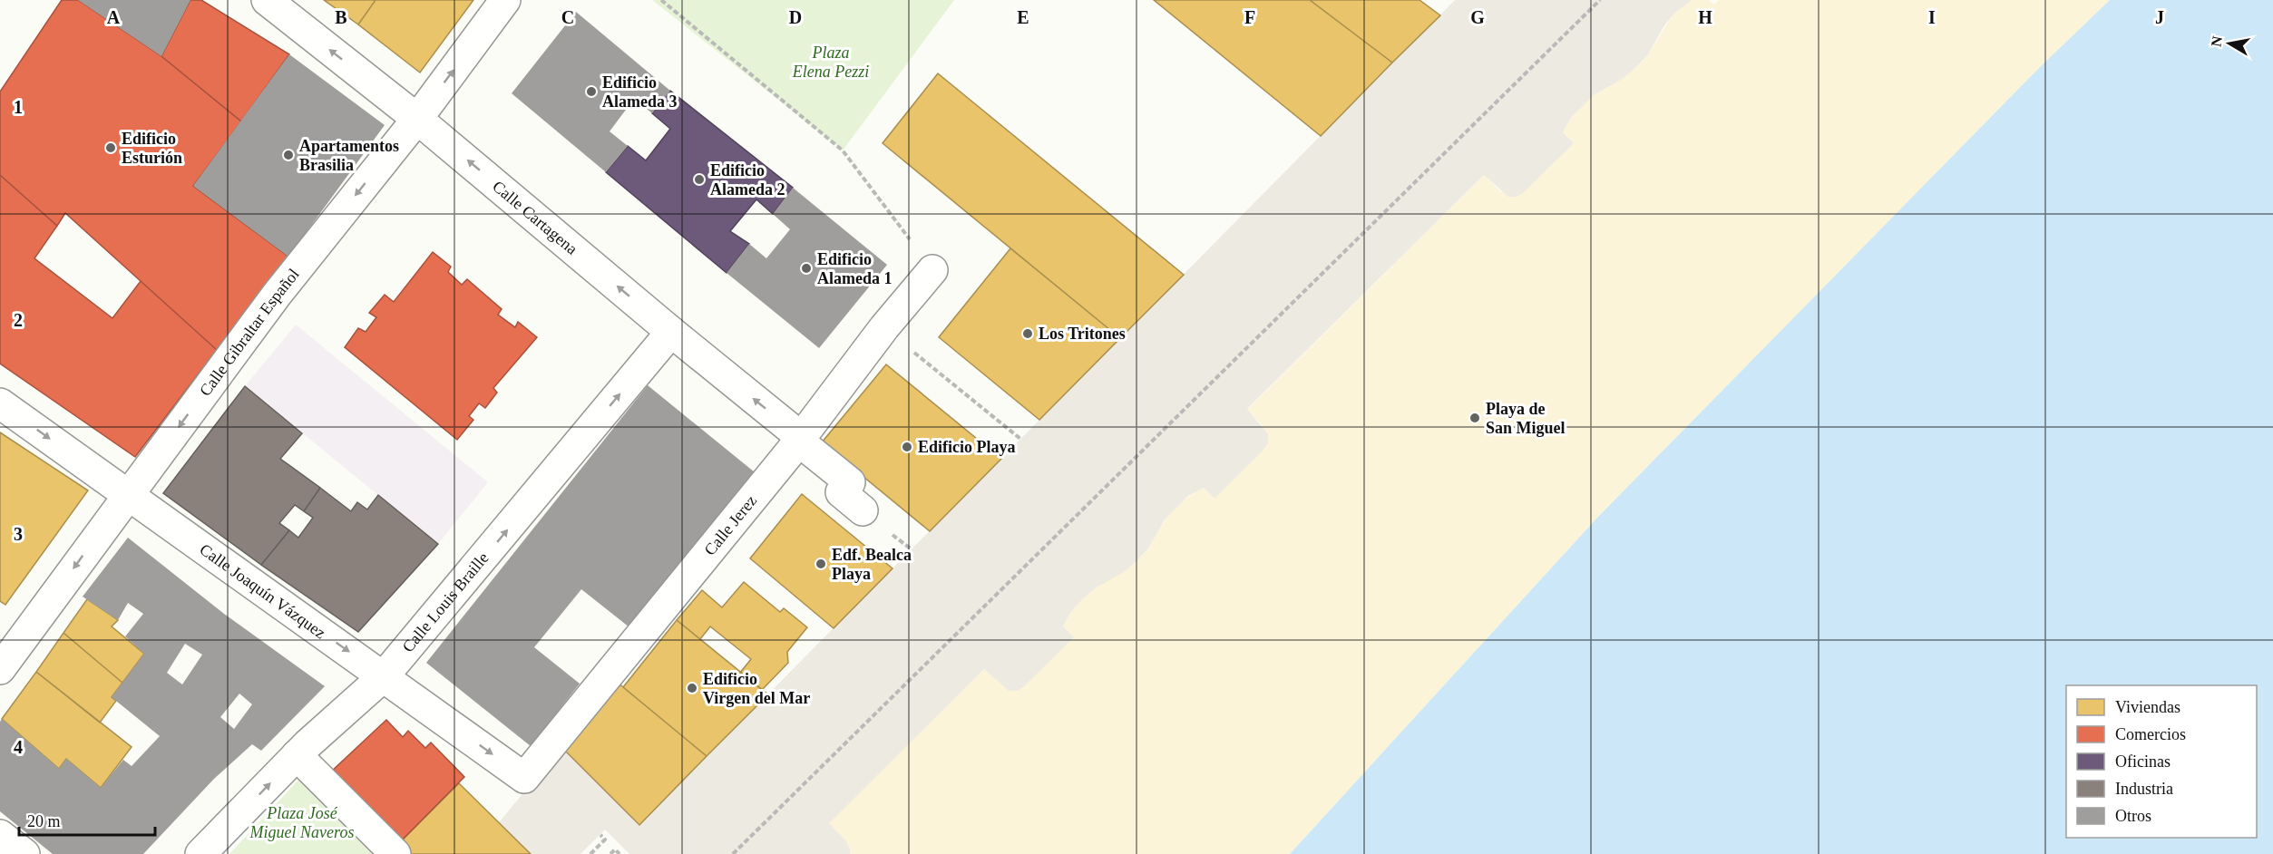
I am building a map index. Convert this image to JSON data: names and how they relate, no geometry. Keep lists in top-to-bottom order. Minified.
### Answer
{"streets":{"street":["Calle Cartagena","Calle Gibraltar Español","Calle Jerez","Calle Joaquín Vázquez","Calle Louis Braille"]},"crossings":[["Calle Cartagena","Calle Gibraltar Español"],["Calle Cartagena","Calle Jerez"],["Calle Cartagena","Calle Louis Braille"],["Calle Gibraltar Español","Calle Joaquín Vázquez"],["Calle Jerez","Calle Joaquín Vázquez"],["Calle Joaquín Vázquez","Calle Louis Braille"]],"one_way":["Calle Cartagena","Calle Joaquín Vázquez","Calle Louis Braille"],"parks":["Plaza Elena Pezzi","Plaza José Miguel Naveros"],"places":["Edificio Alameda 3","Edificio Esturión","Apartamentos Brasilia","Edificio Alameda 2","Edificio Alameda 1","Los Tritones","Playa de San Miguel","Edificio Playa","Edf. Bealca Playa","Edificio Virgen del Mar"],"legend":["Viviendas","Comercios","Oficinas","Industria","Otros"],"scale_bar":"20 m","north":"left","grid":{"columns":["A","B","C","D","E","F","G","H","I","J"],"rows":["1","2","3","4"]}}
